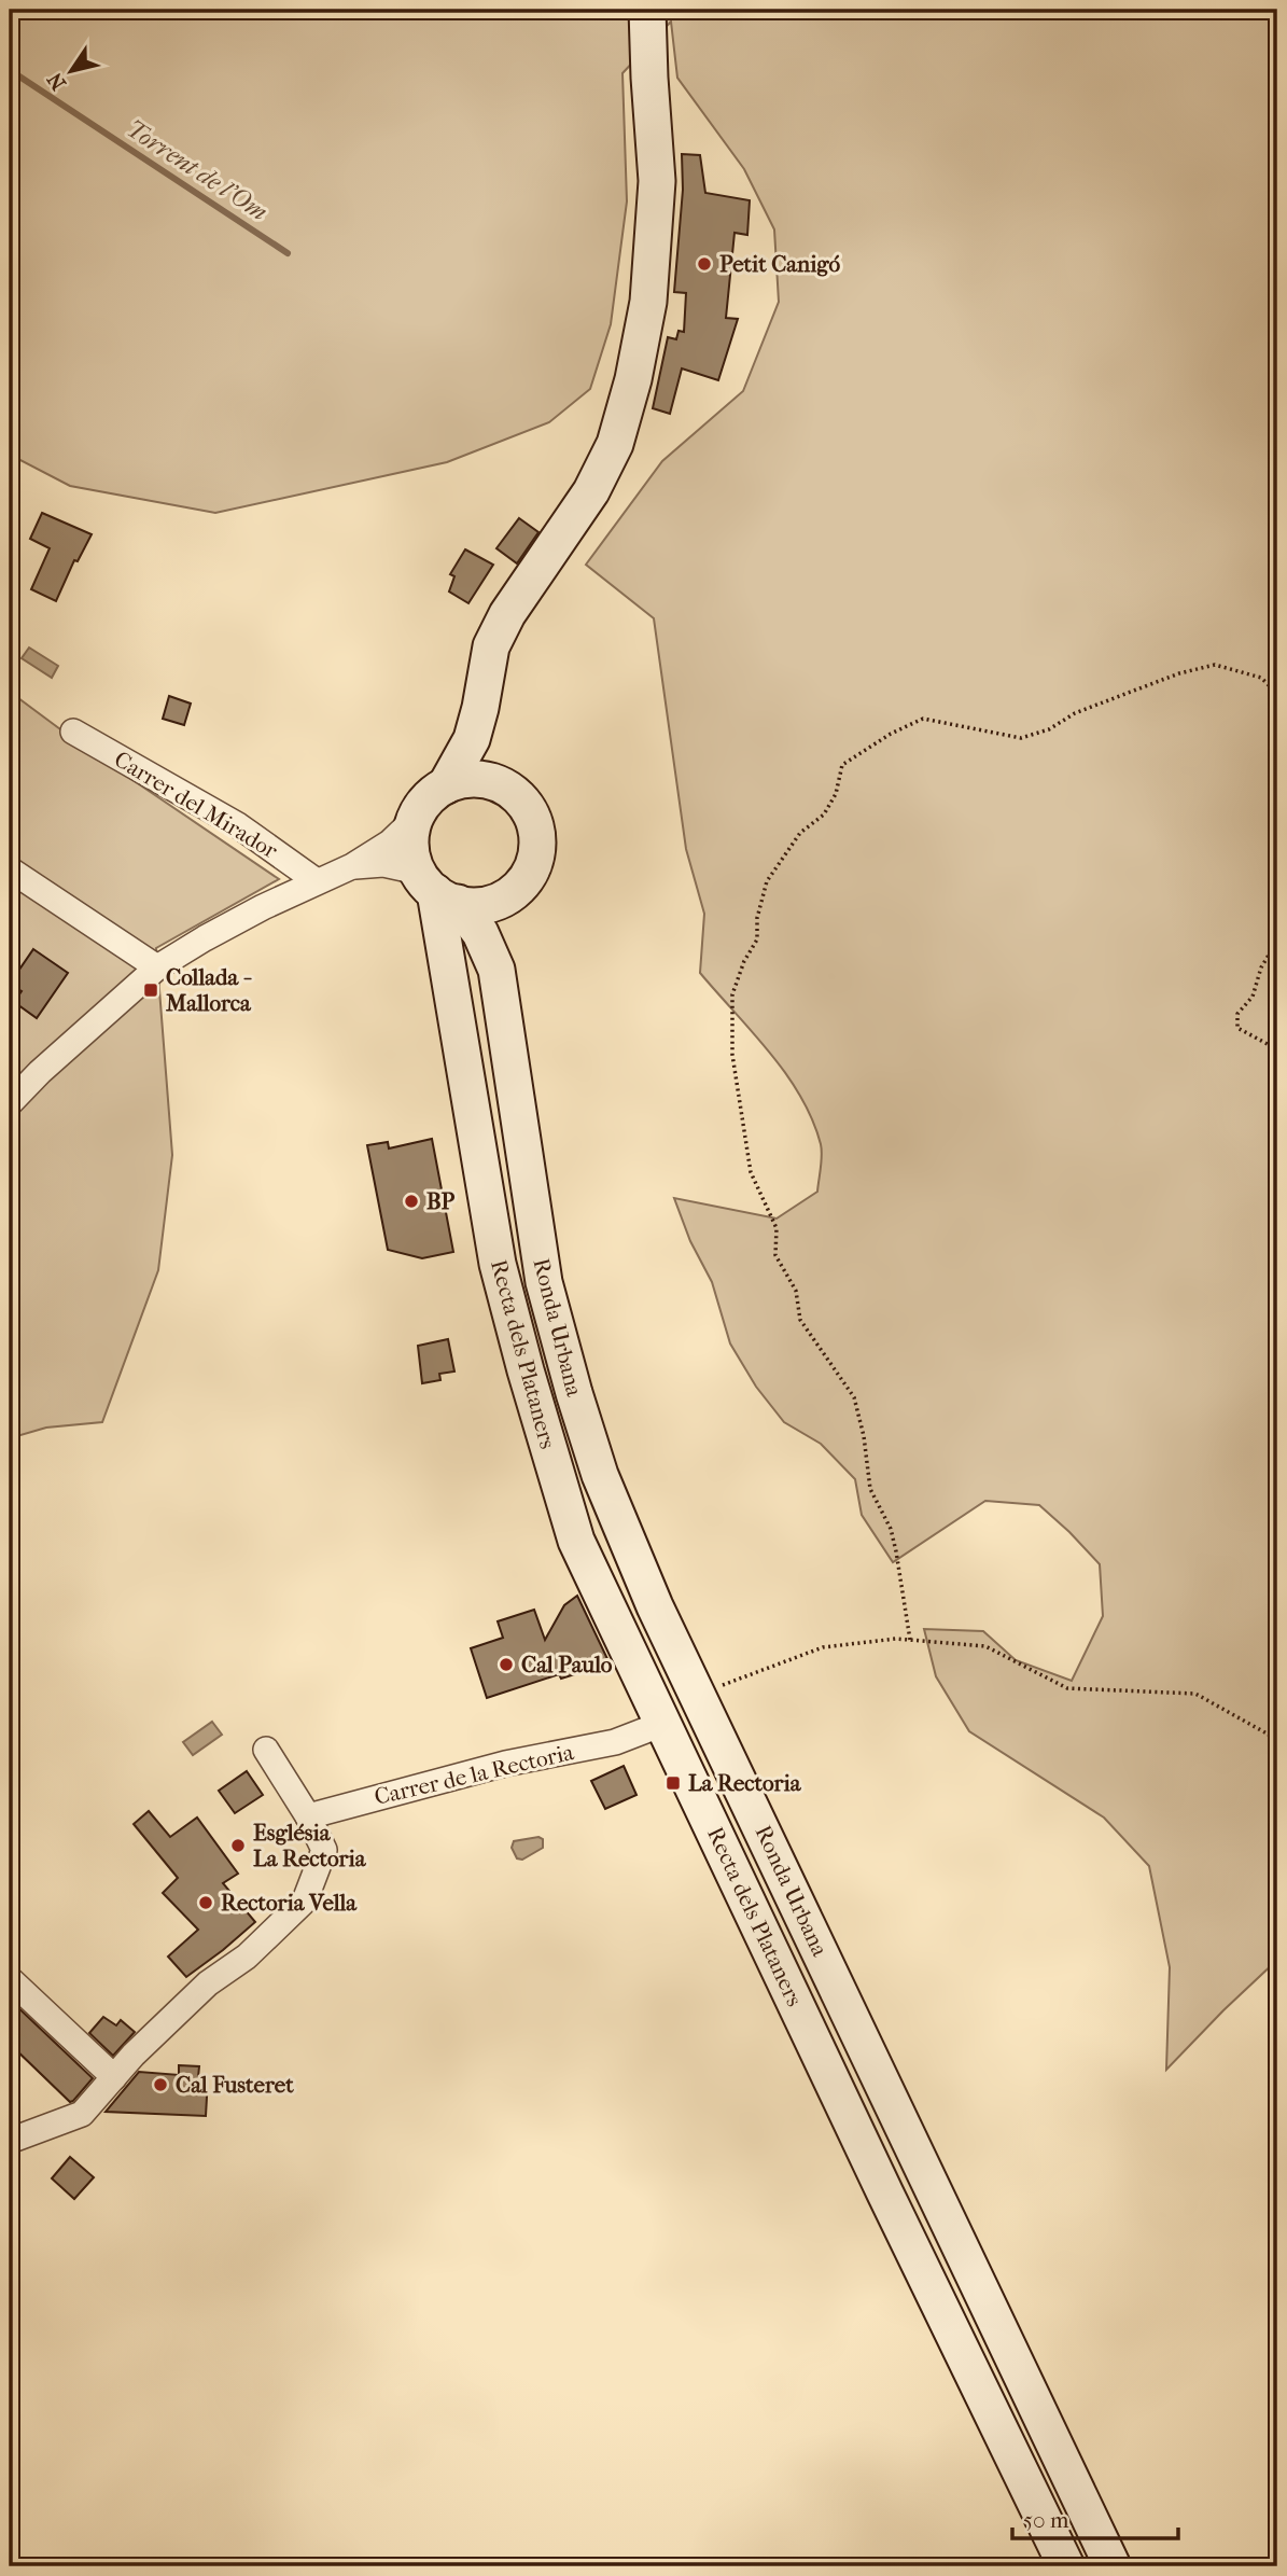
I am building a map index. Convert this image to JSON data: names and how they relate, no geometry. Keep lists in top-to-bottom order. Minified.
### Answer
{"streets":{"main road":["Ronda Urbana","Recta dels Plataners"],"street":["Carrer del Mirador","Carrer de la Rectoria"]},"crossings":[["Ronda Urbana","Recta dels Plataners"],["Recta dels Plataners","Carrer de la Rectoria"]],"water":["Torrent de l'Om"],"places":{"other":["Petit Canigó","BP","Cal Paulo","Església La Rectoria","Rectoria Vella","Cal Fusteret"],"transit":["Collada - Mallorca","La Rectoria"]},"scale_bar":"50 m","north":"bottom left"}
